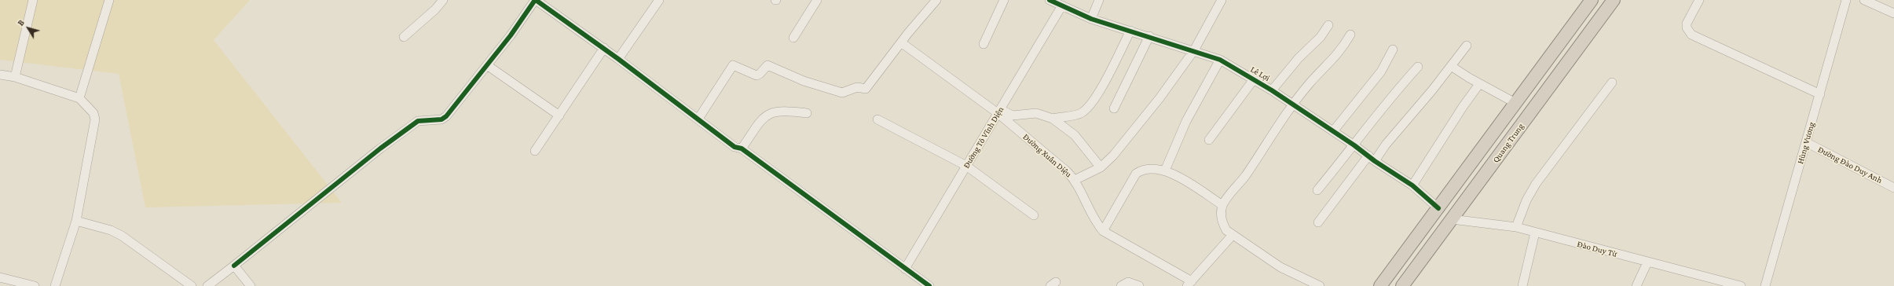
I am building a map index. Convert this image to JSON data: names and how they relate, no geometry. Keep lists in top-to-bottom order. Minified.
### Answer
{"streets":{"highway":["Quang Trung"],"street":["Lê Lợi","Đường Tô Vĩnh Diện","Hùng Vương","Đường Xuân Diệu","Đường Đào Duy Anh","Đào Duy Từ"]},"crossings":[["Lê Lợi","Đường Tô Vĩnh Diện"],["Lê Lợi","Quang Trung"],["Đường Tô Vĩnh Diện","Đường Xuân Diệu"],["Quang Trung","Đào Duy Từ"],["Hùng Vương","Đường Đào Duy Anh"]],"north":"top left"}
